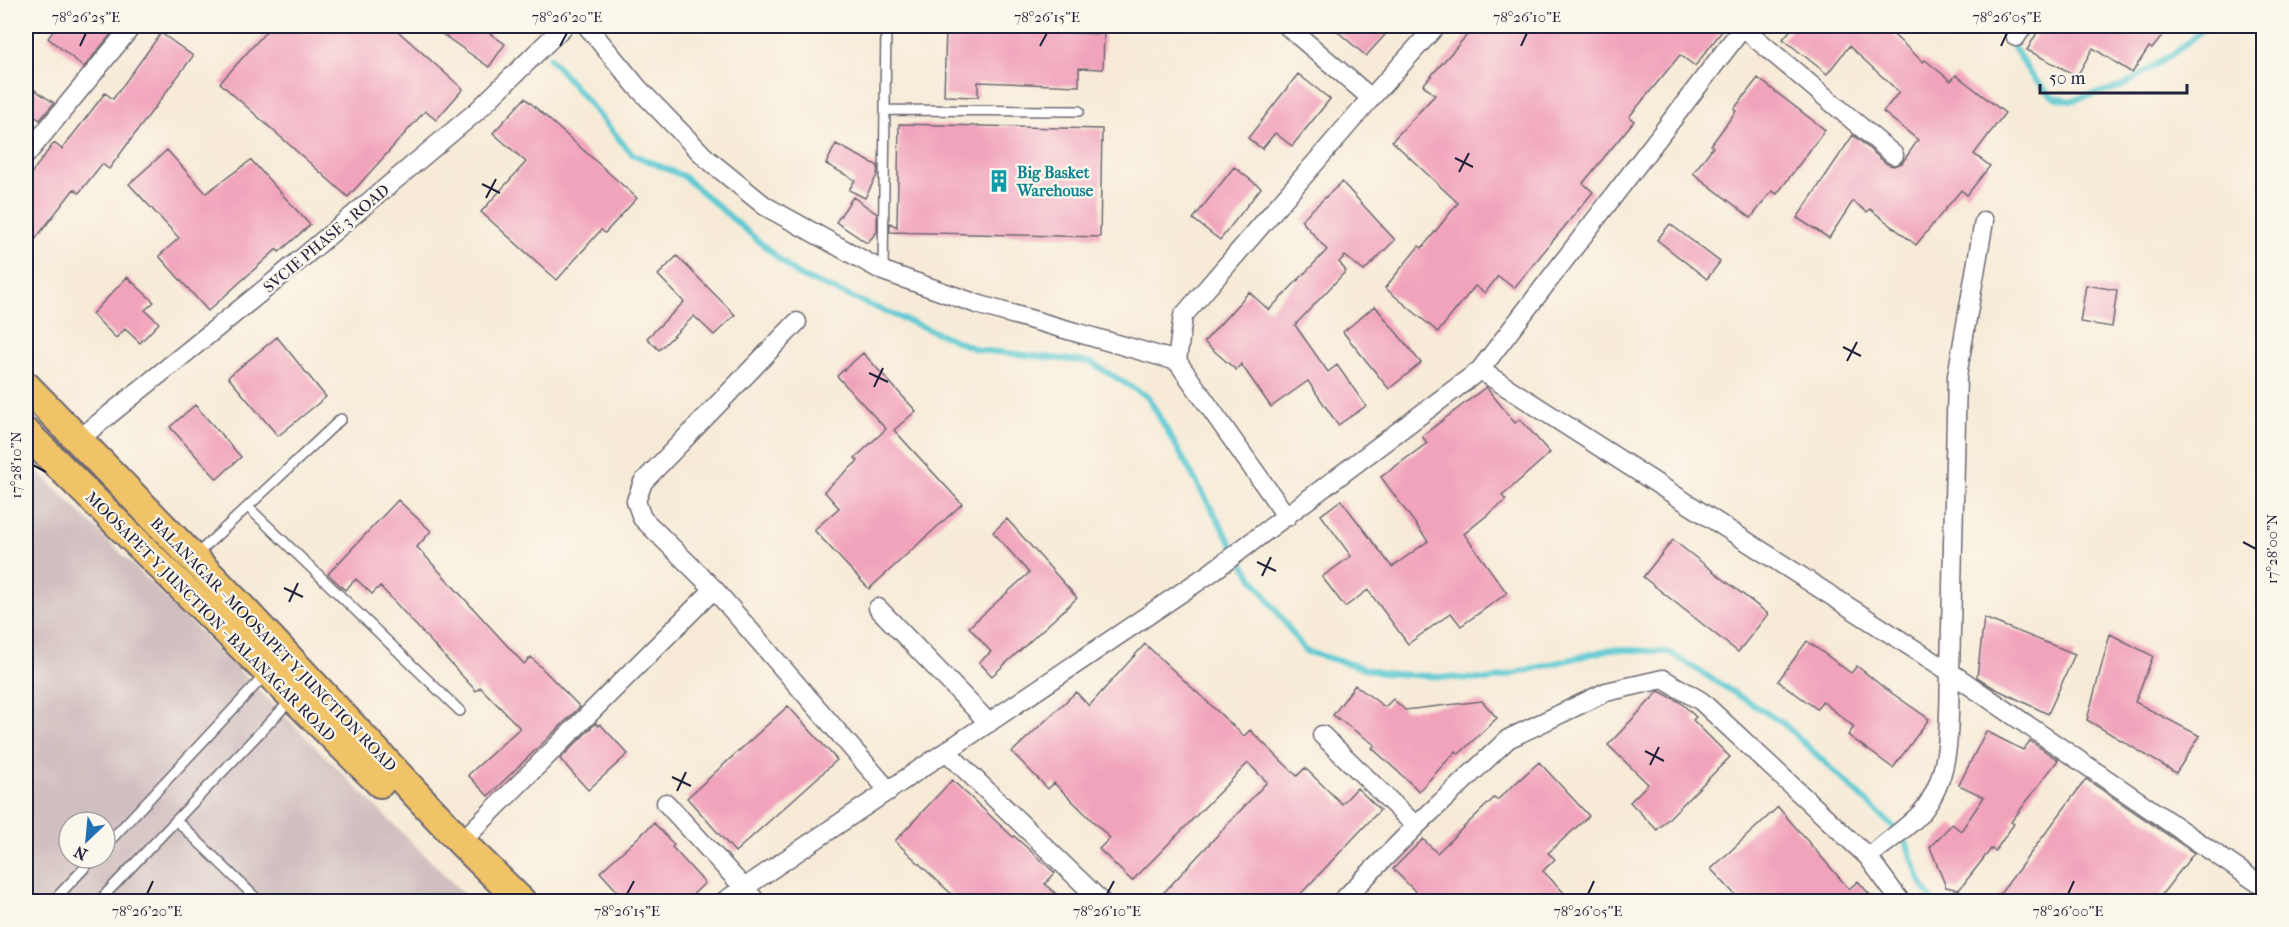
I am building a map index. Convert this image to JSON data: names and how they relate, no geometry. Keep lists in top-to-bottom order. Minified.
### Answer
{"streets":{"main road":["MOOSAPET Y JUNCTION - BALANAGAR ROAD","BALANAGAR - MOOSAPET Y JUNCTION ROAD"],"street":["SVCIE PHASE 3 ROAD"]},"crossings":[["SVCIE PHASE 3 ROAD","BALANAGAR - MOOSAPET Y JUNCTION ROAD"]],"places":{"building":["Big Basket Warehouse"]},"scale_bar":"50 m","north":"bottom left","coordinates":["78°26'25\"E","78°26'20\"E","78°26'15\"E","78°26'10\"E","78°26'05\"E","17°28'10\"N","17°28'00\"N","78°26'00\"E"]}
